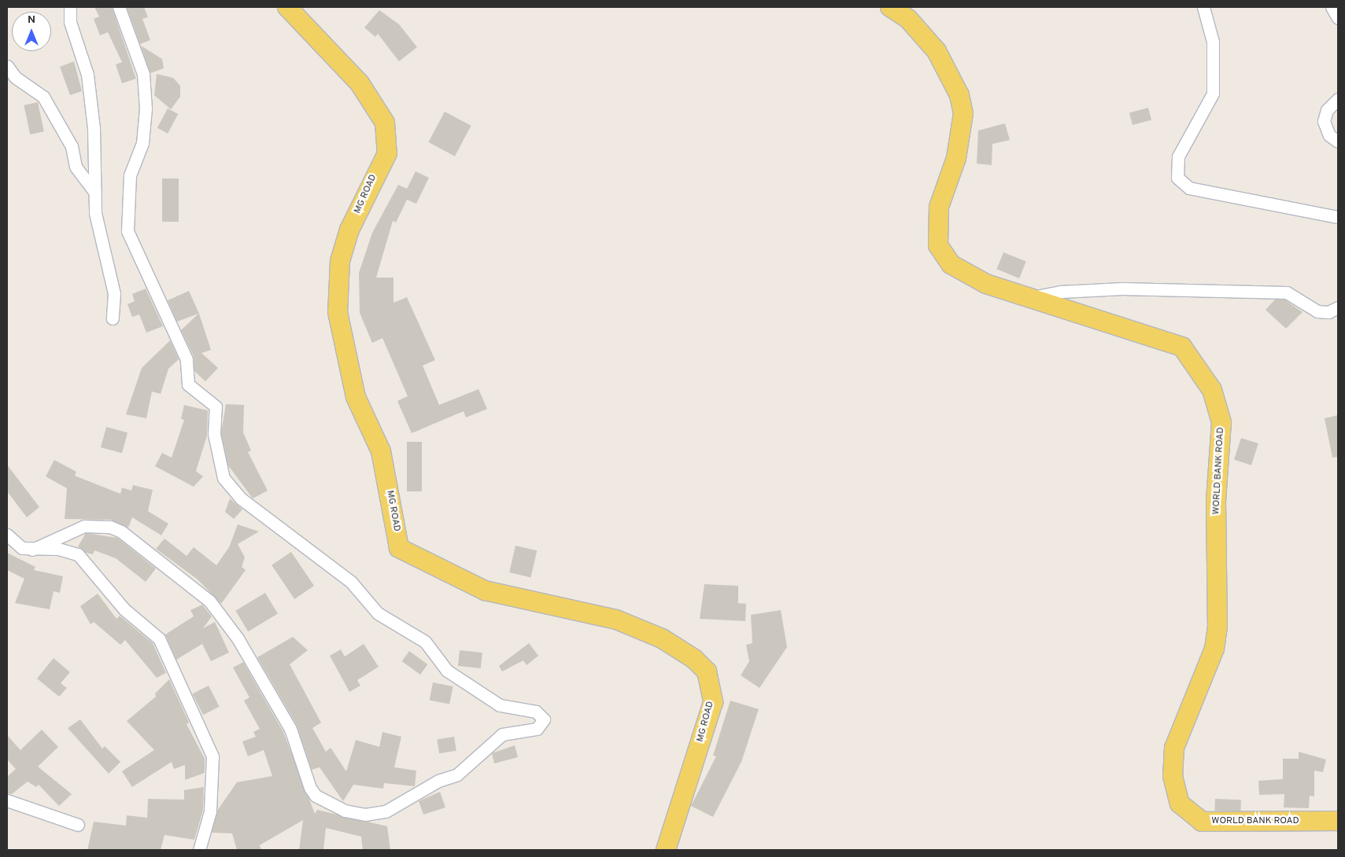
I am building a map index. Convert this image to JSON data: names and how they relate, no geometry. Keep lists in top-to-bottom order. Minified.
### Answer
{"streets":{"main road":["MG ROAD","WORLD BANK ROAD"]},"north":"top"}
